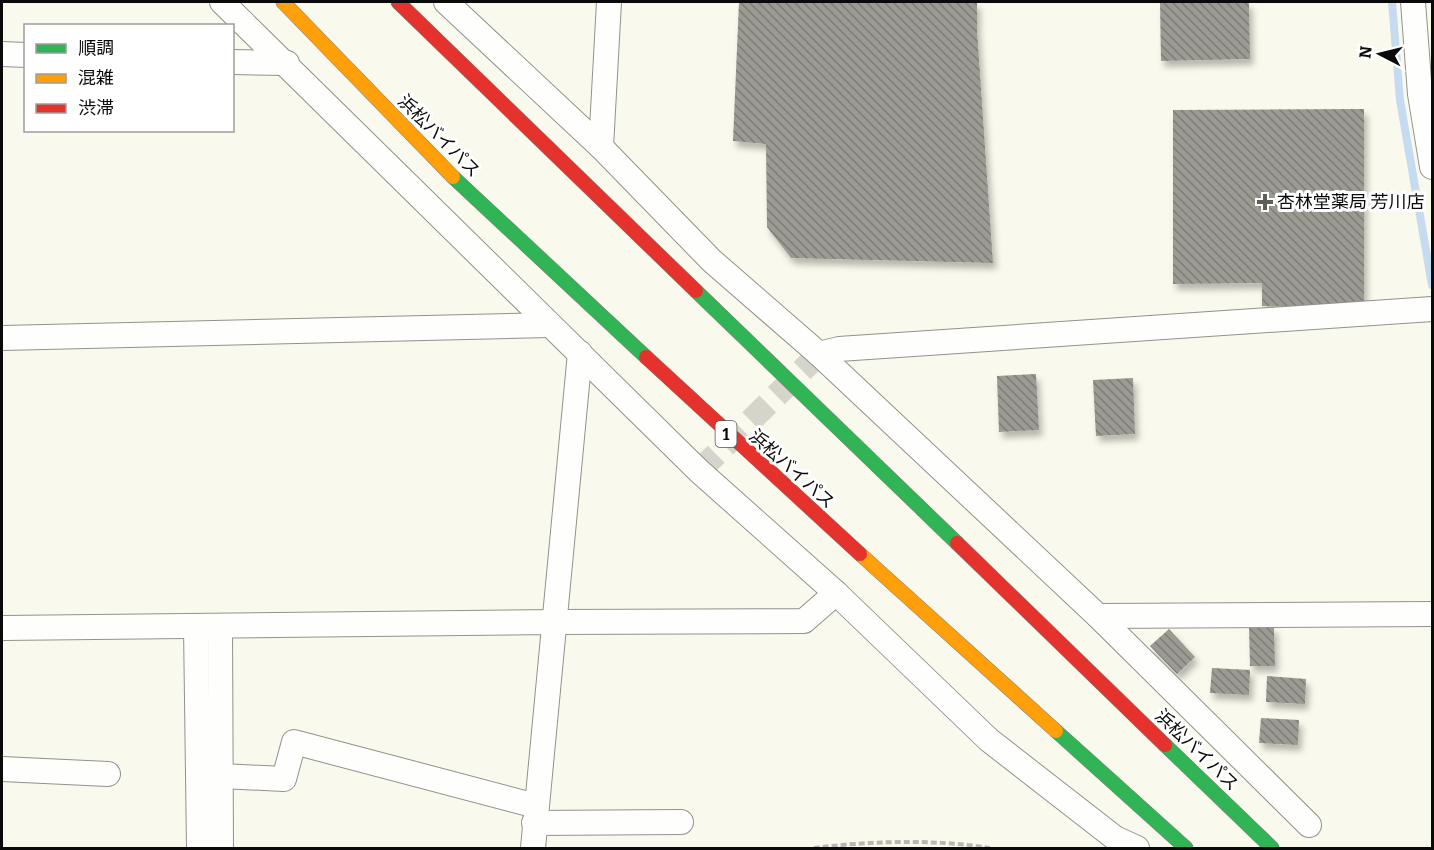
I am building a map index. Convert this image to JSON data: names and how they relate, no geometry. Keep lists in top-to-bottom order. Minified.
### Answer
{"streets":{"highway":["浜松バイパス","1"]},"places":{"health":["杏林堂薬局 芳川店"]},"legend":["順調","混雑","渋滞"],"north":"left"}
